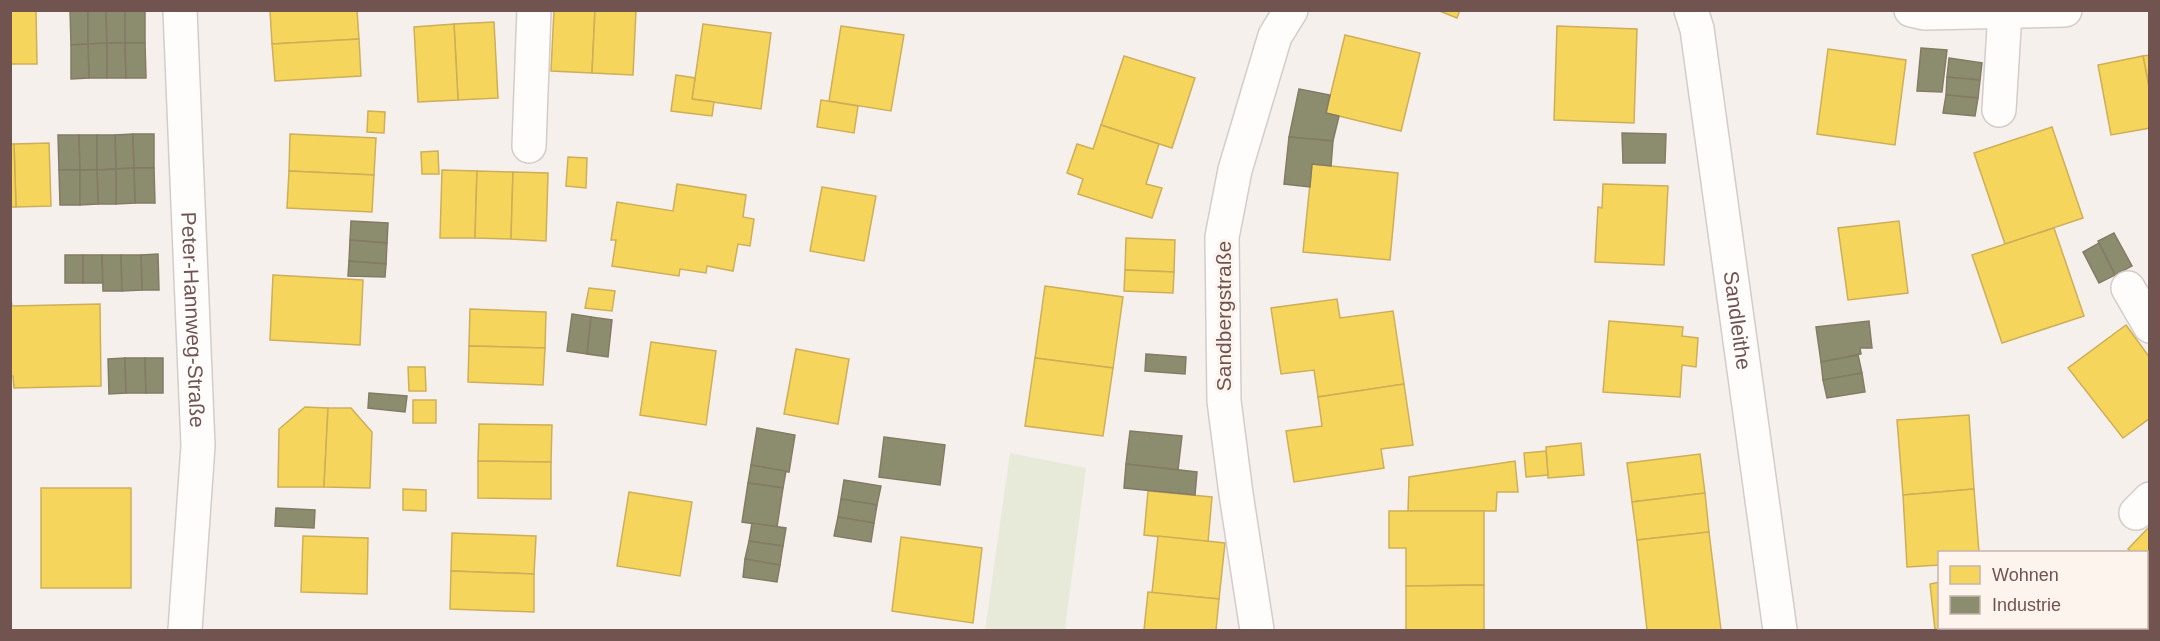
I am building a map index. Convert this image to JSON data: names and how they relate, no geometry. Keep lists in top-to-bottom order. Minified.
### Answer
{"streets":{"street":["Sandbergstraße","Sandleithe","Peter-Hannweg-Straße"]},"legend":["Wohnen","Industrie"]}
